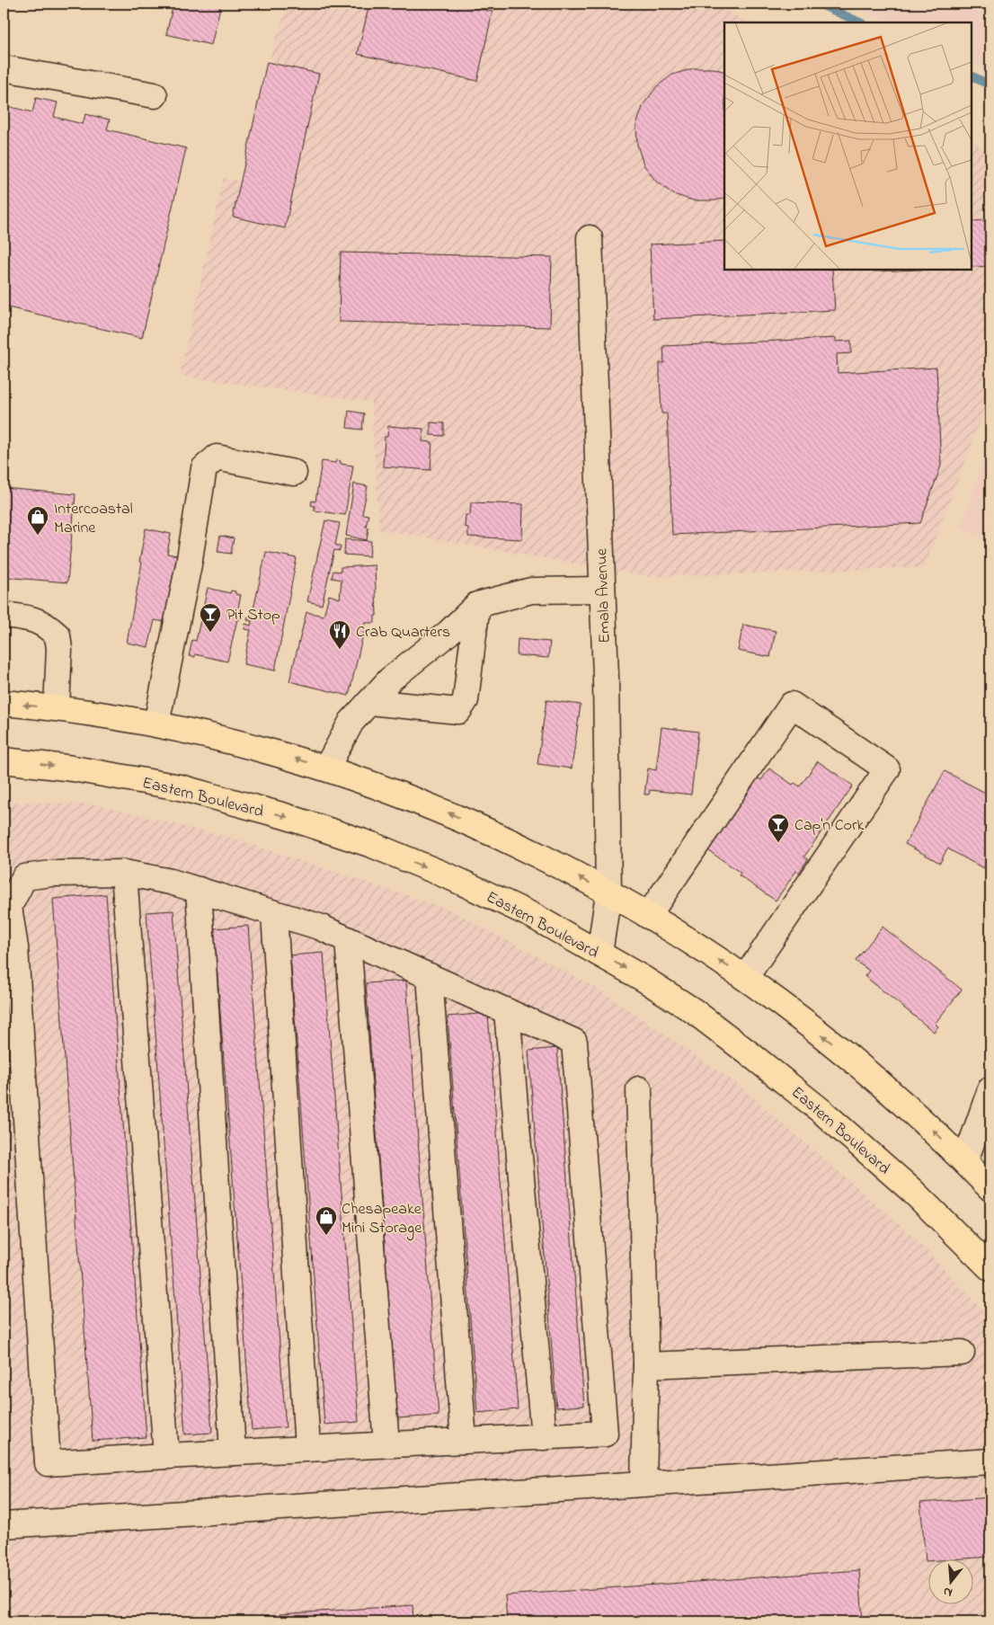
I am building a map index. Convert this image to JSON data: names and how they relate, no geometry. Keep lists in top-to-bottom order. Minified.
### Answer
{"streets":{"main road":["Eastern Boulevard"],"street":["Emala Avenue"]},"crossings":[["Emala Avenue","Eastern Boulevard"]],"places":{"shop":["Intercoastal Marine","Chesapeake Mini Storage"],"bar":["Pit Stop","Cap'n Cork"],"restaurant":["Crab Quarters"]},"north":"bottom"}
